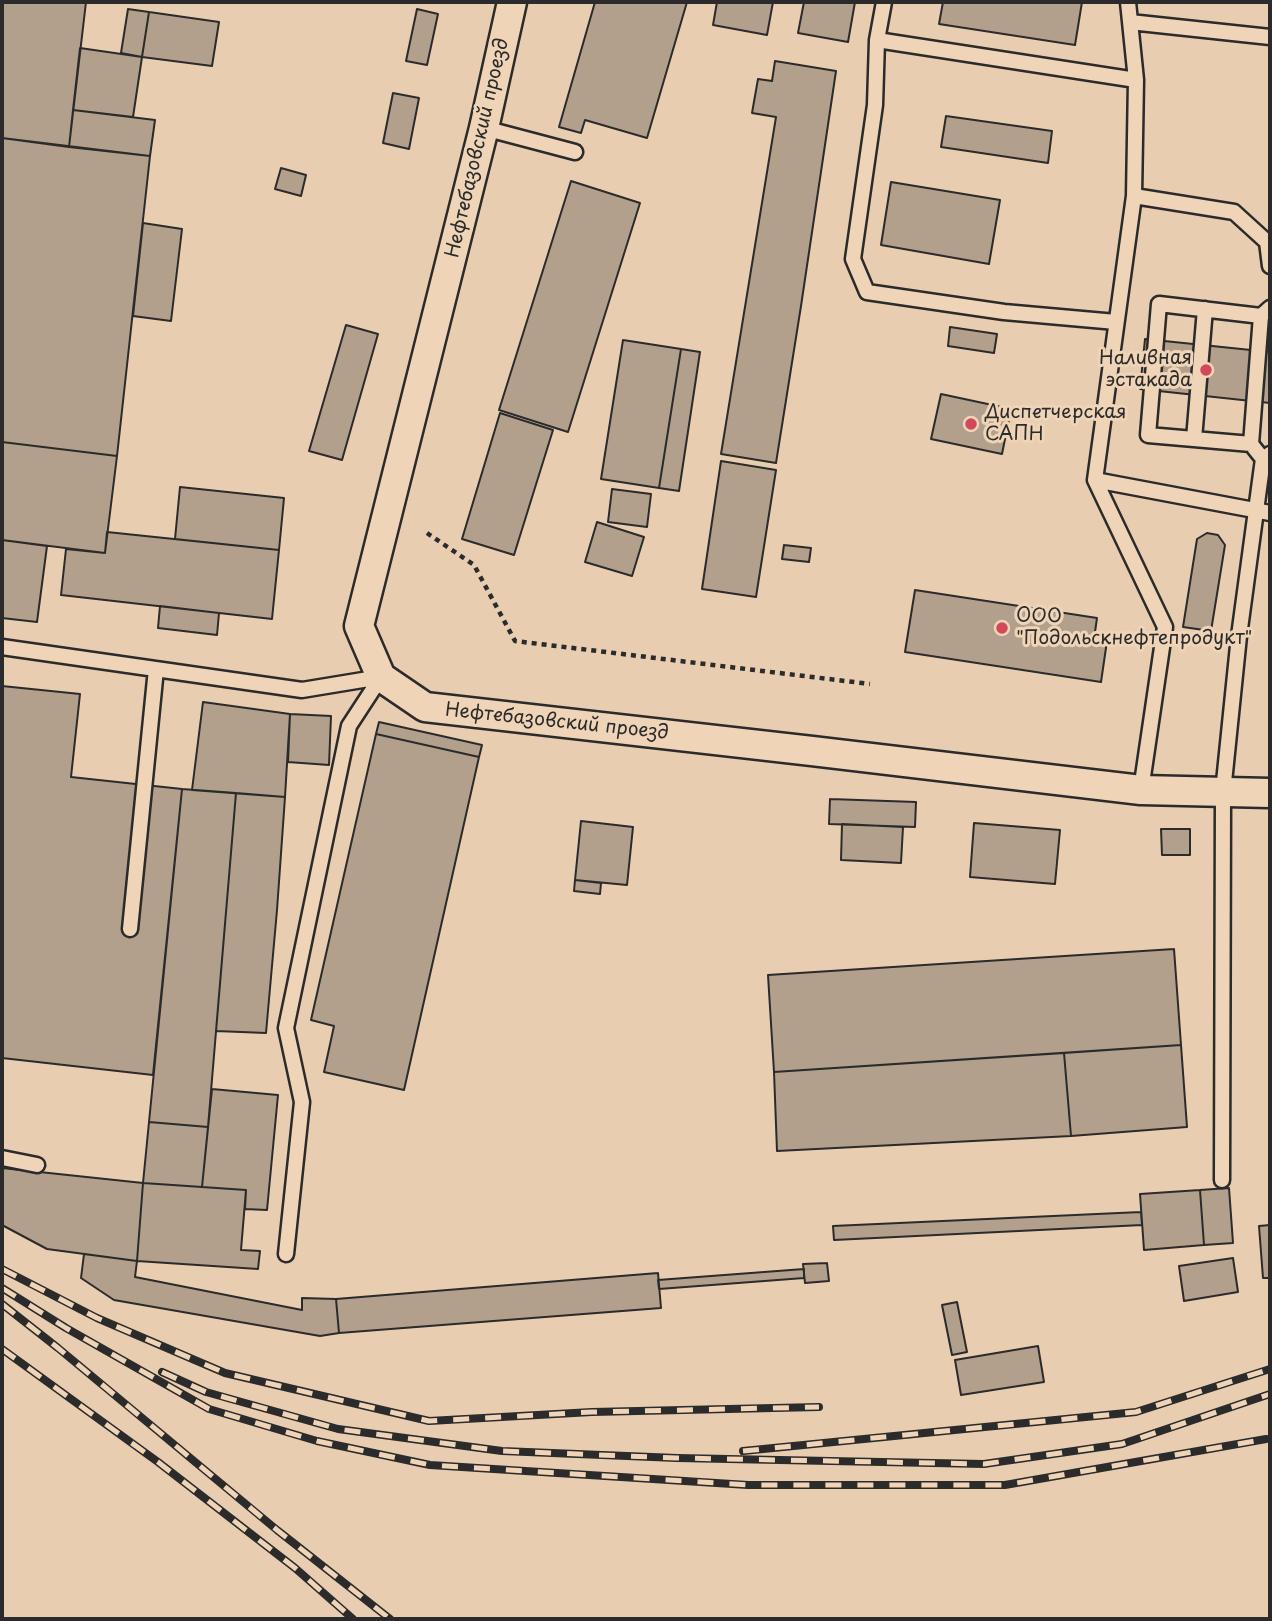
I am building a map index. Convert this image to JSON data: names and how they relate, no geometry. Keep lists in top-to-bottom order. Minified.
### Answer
{"streets":{"street":["Нефтебазовский проезд"]},"places":["Наливная эстакада","Диспетчерская САПН","ООО \"Подольскнефтепродукт\""]}
